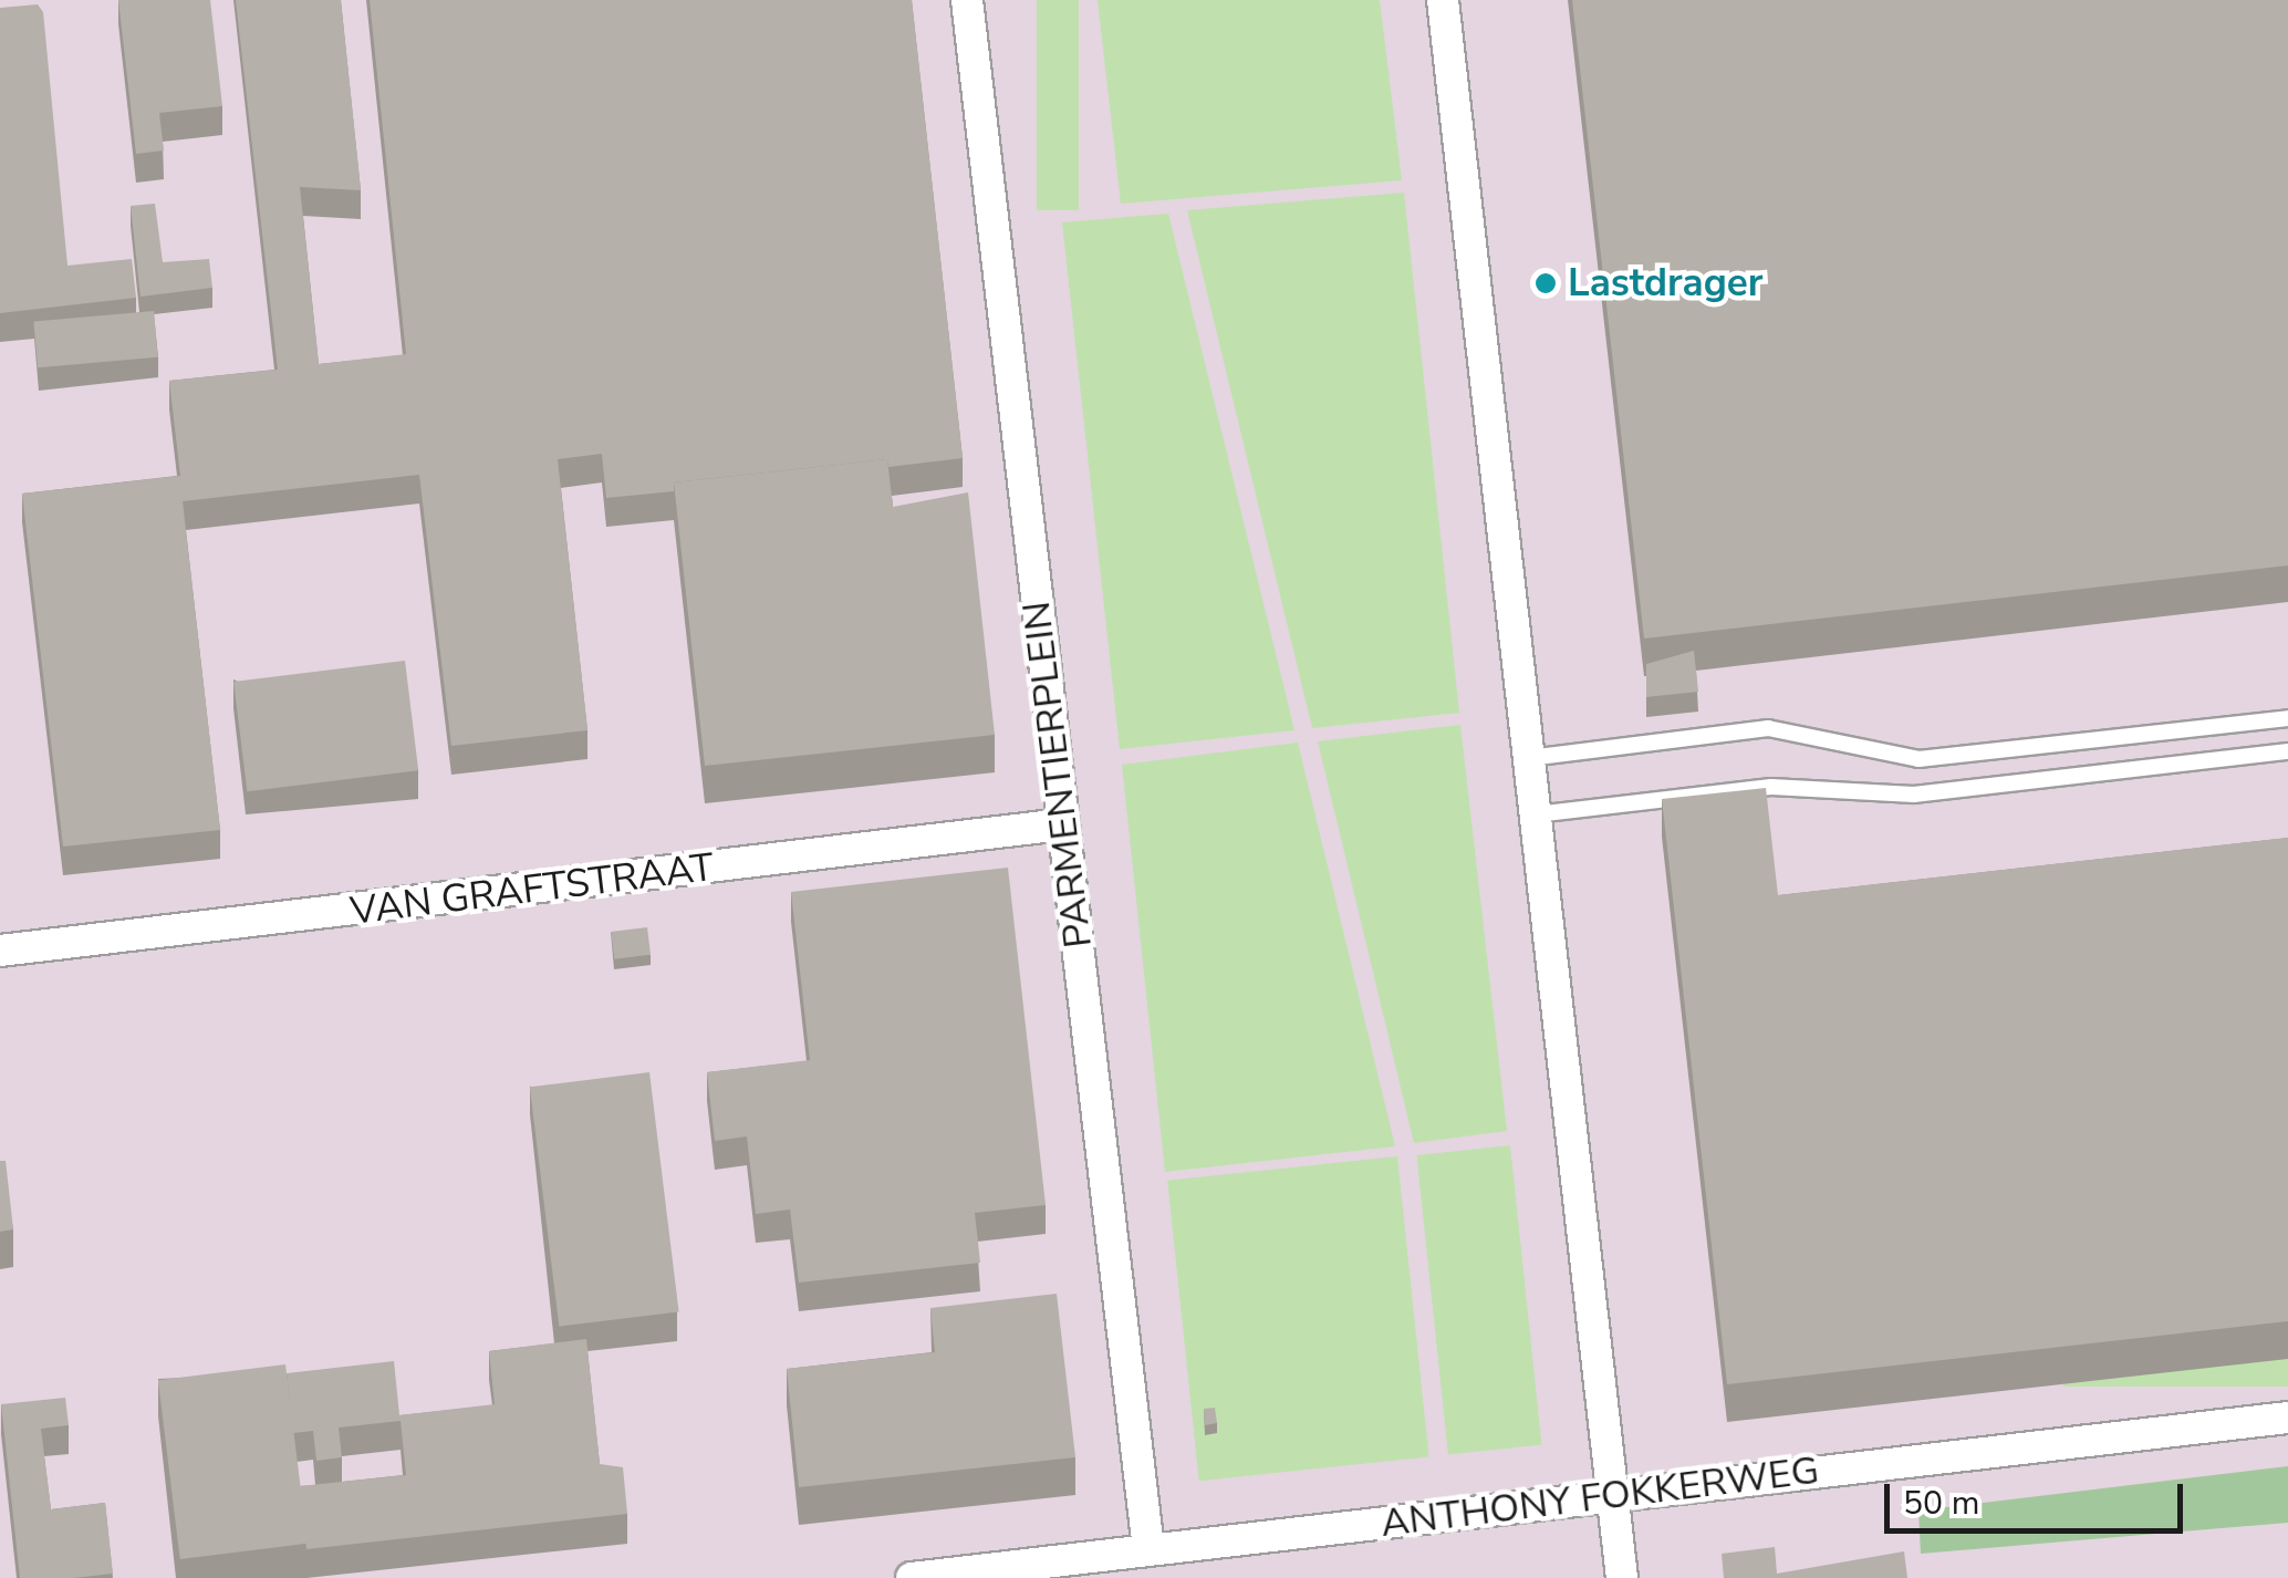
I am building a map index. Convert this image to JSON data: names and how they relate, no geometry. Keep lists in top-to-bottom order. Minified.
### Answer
{"streets":{"street":["PARMENTIERPLEIN","VAN GRAFTSTRAAT","ANTHONY FOKKERWEG"]},"crossings":[["PARMENTIERPLEIN","VAN GRAFTSTRAAT"],["PARMENTIERPLEIN","ANTHONY FOKKERWEG"]],"places":["Lastdrager"],"scale_bar":"50 m"}
